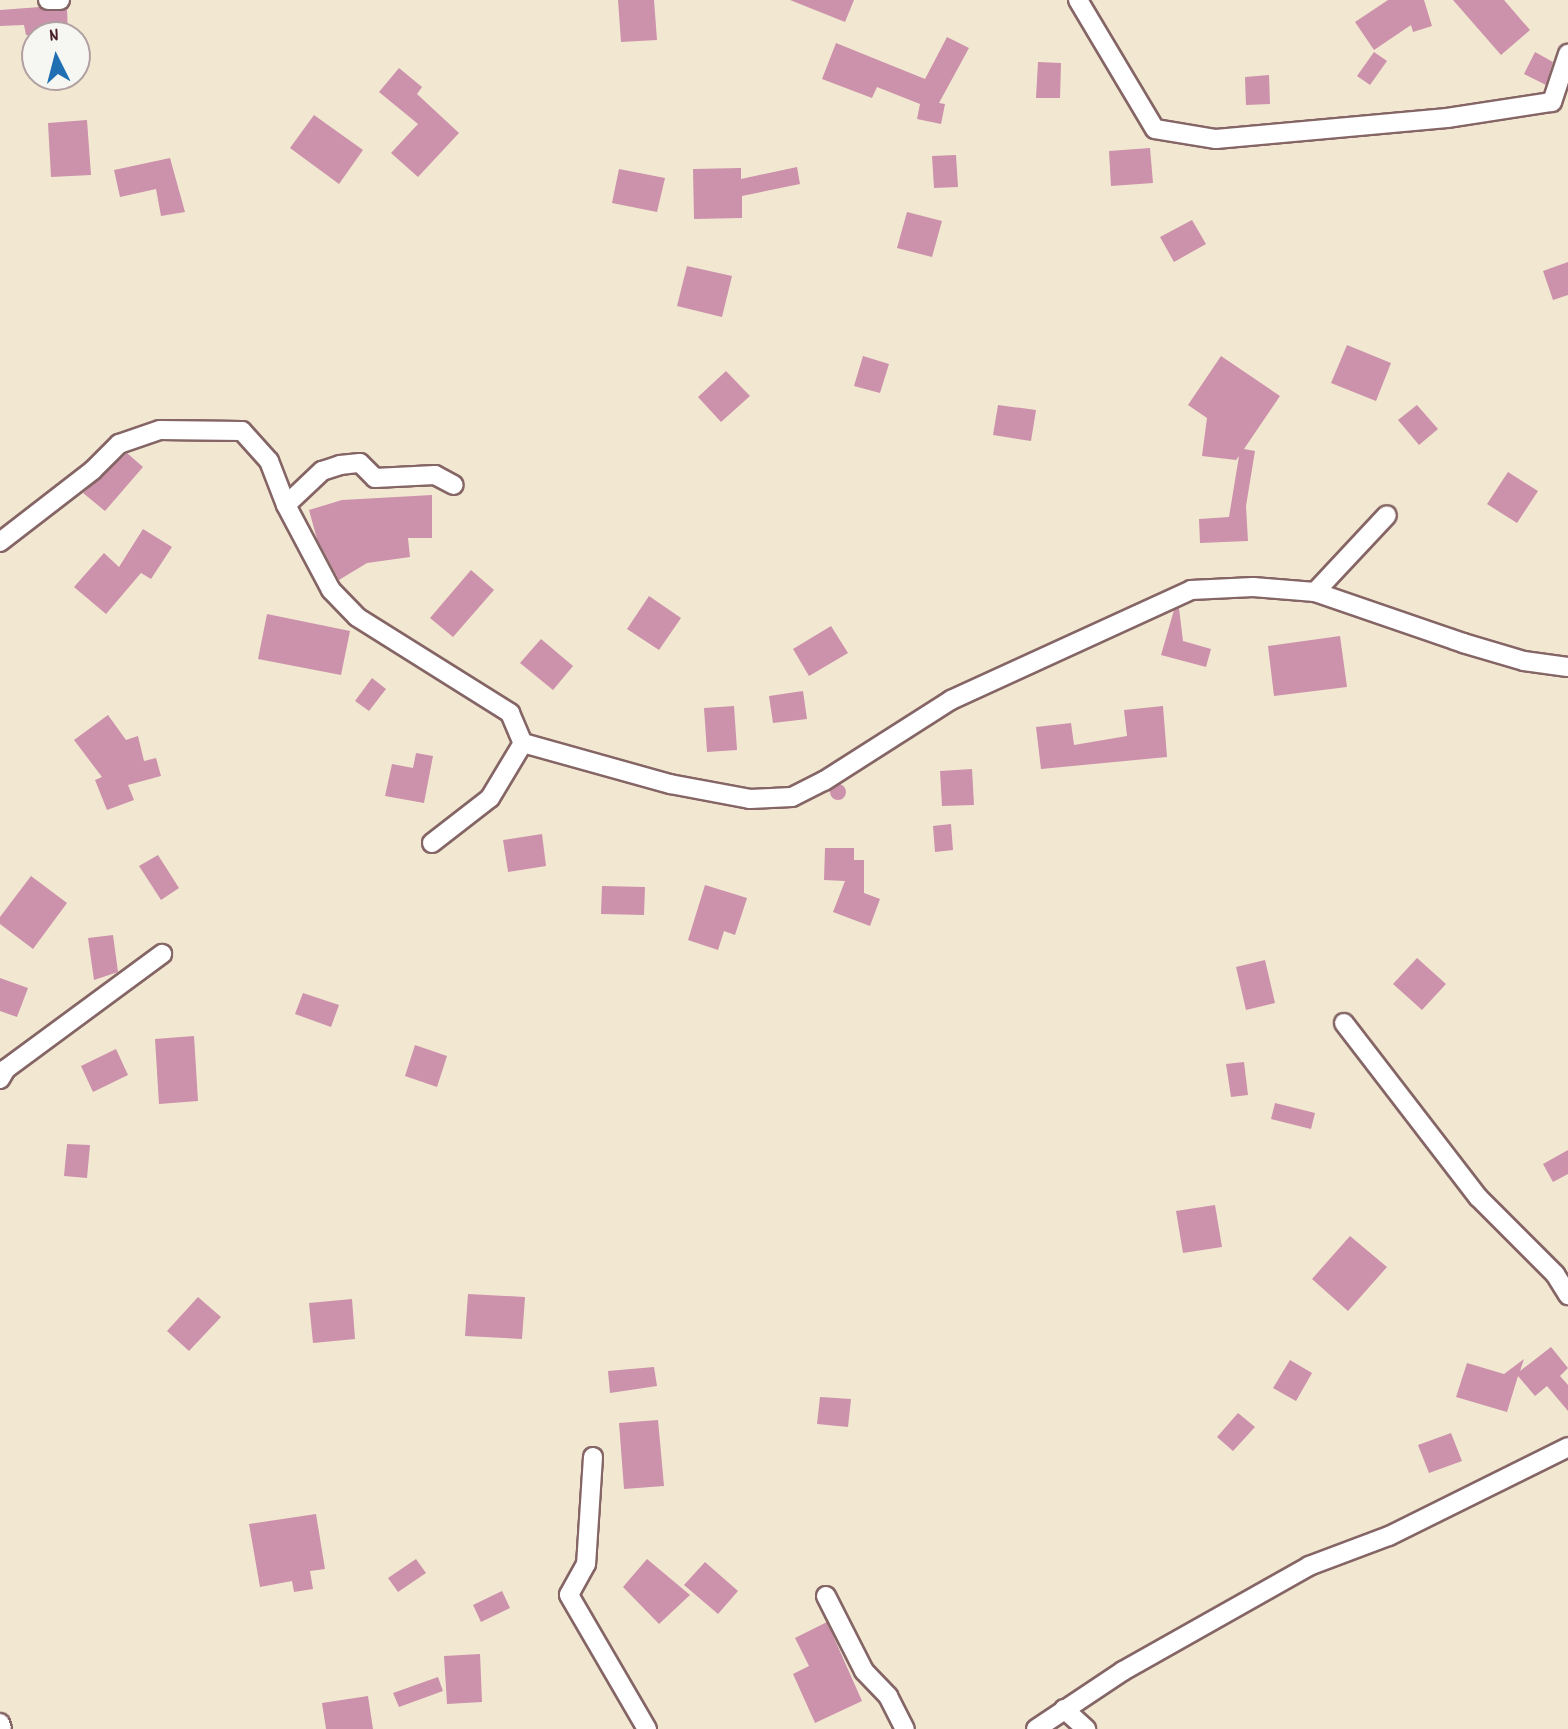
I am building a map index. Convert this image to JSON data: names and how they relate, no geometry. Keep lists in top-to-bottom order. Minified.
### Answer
{"north":"top"}
